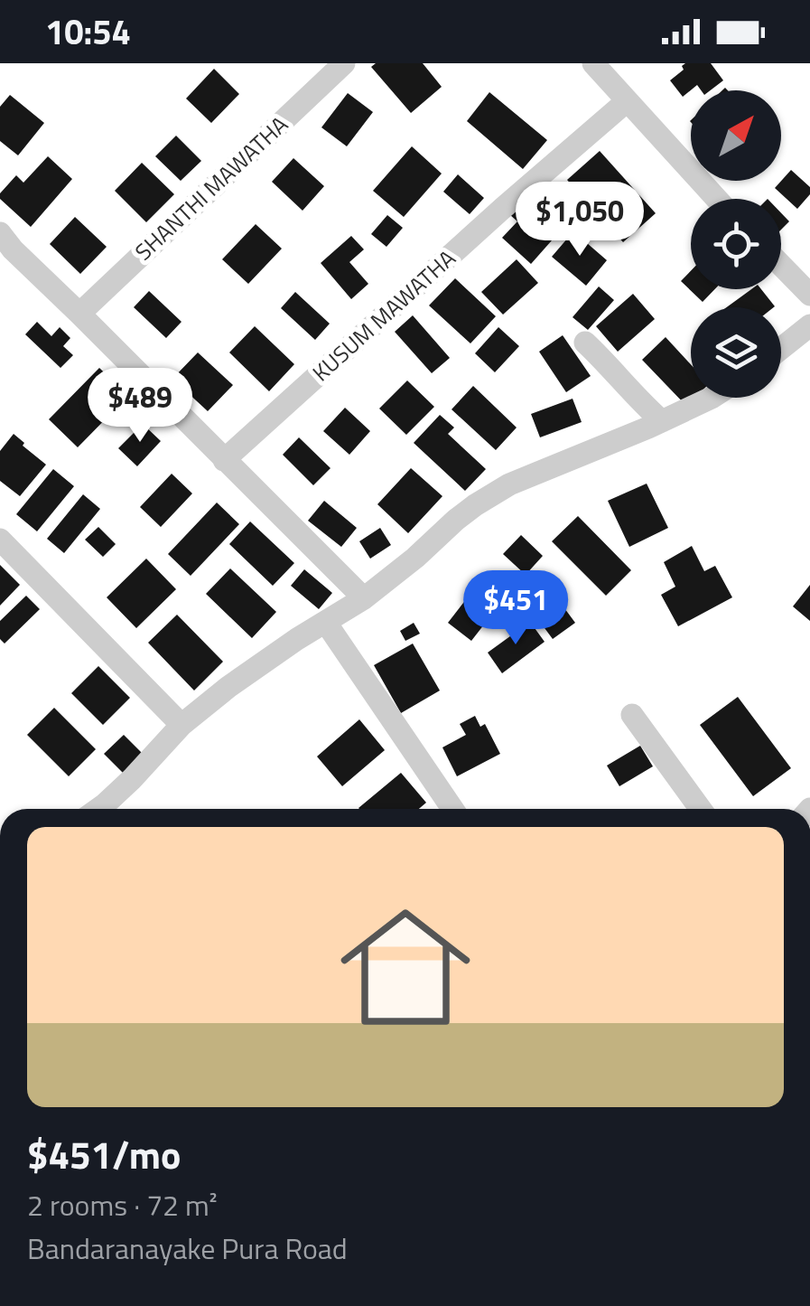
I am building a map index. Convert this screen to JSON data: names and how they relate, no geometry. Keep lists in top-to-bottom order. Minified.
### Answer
{"streets":{"street":["SHANTHI MAWATHA","KUSUM MAWATHA"]},"north":"top right","page":{"status":"10:54","price":["$1,050","$489","$451"],"list":[{"name":"$451/mo","note":"2 rooms · 72 m² · Bandaranayake Pura Road"}]}}
